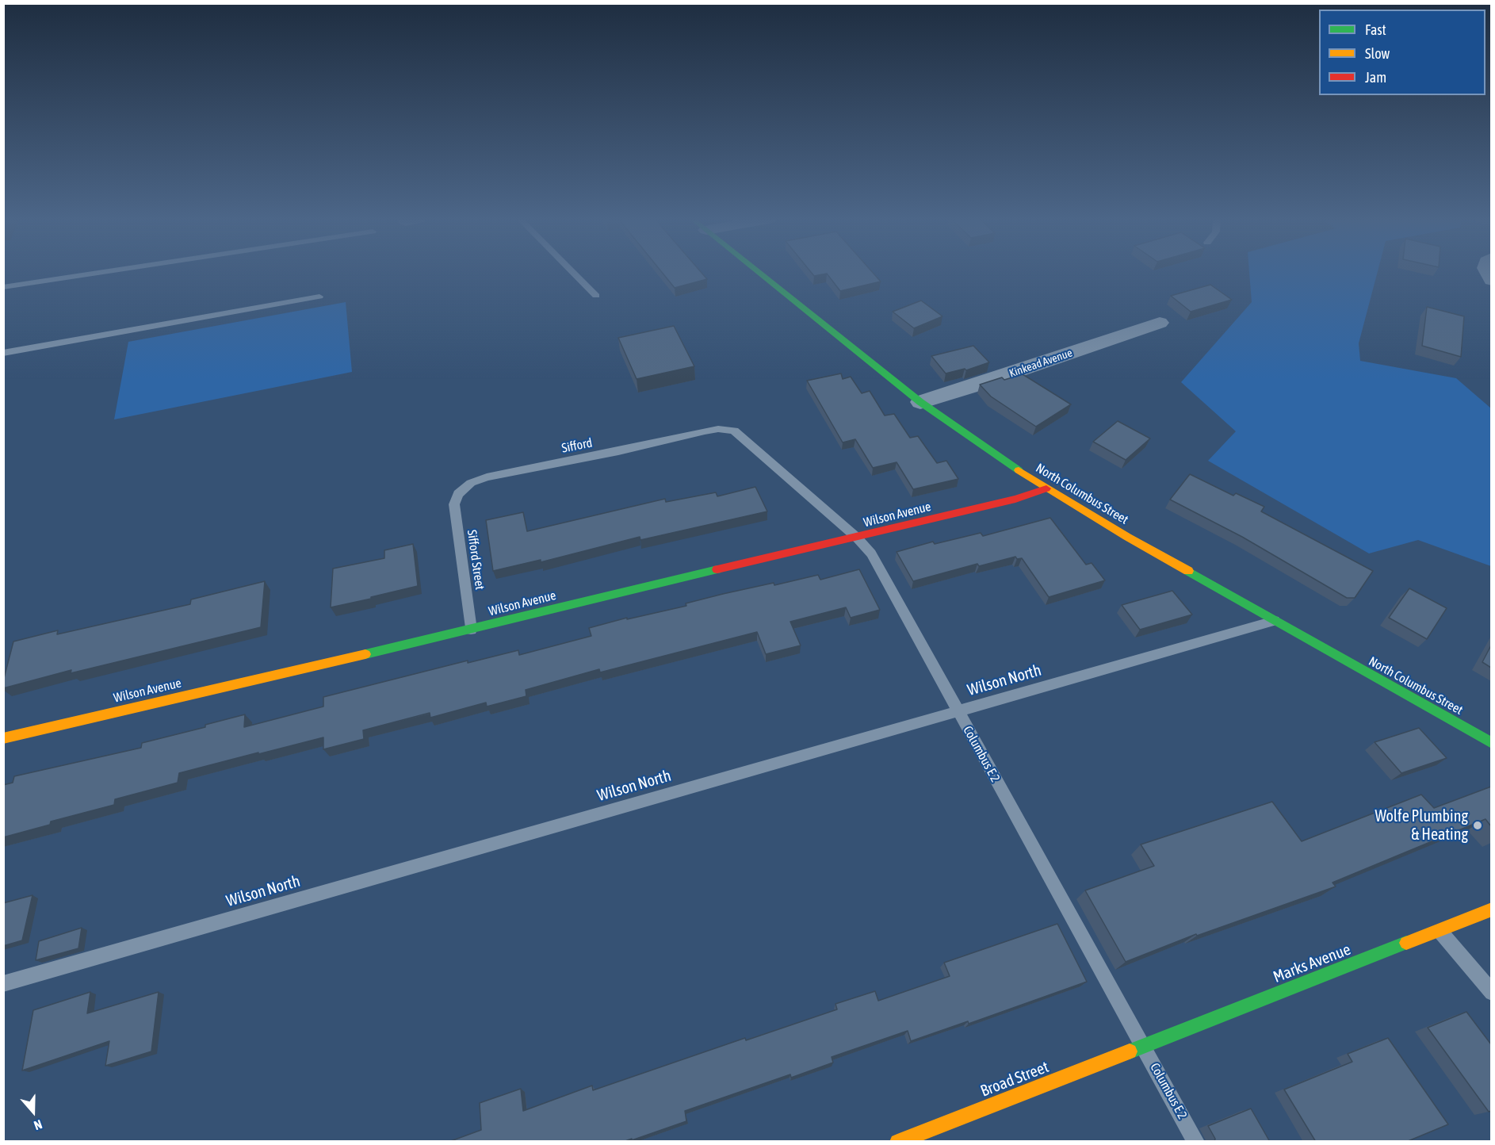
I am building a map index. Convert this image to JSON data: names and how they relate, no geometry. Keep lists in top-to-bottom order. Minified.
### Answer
{"streets":{"street":["Kinkead Avenue","North Columbus Street","Wilson Avenue","Marks Avenue","Broad Street"],"lane":["Sifford","Sifford Street","Wilson North","Columbus E 2"]},"crossings":[["Kinkead Avenue","North Columbus Street"],["Sifford","Sifford Street"],["Sifford","Columbus E 2"],["North Columbus Street","Wilson Avenue"],["North Columbus Street","Wilson North"],["Wilson Avenue","Sifford Street"],["Wilson Avenue","Columbus E 2"],["Wilson North","Columbus E 2"],["Columbus E 2","Marks Avenue"],["Columbus E 2","Broad Street"],["Marks Avenue","Broad Street"]],"places":["Wolfe Plumbing & Heating"],"legend":["Fast","Slow","Jam"],"north":"bottom"}
